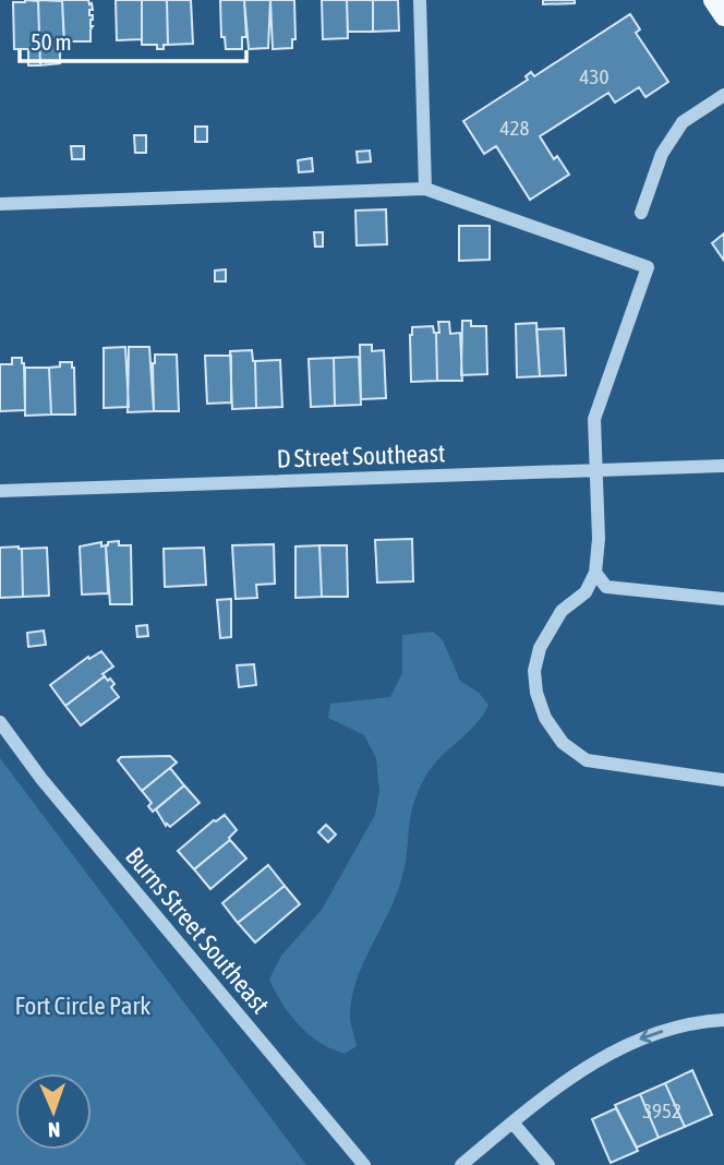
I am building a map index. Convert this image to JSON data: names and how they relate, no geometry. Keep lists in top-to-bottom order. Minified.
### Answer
{"streets":{"street":["D Street Southeast","Burns Street Southeast"]},"parks":["Fort Circle Park"],"house_numbers":["430","428","3952"],"scale_bar":"50 m","north":"bottom"}
